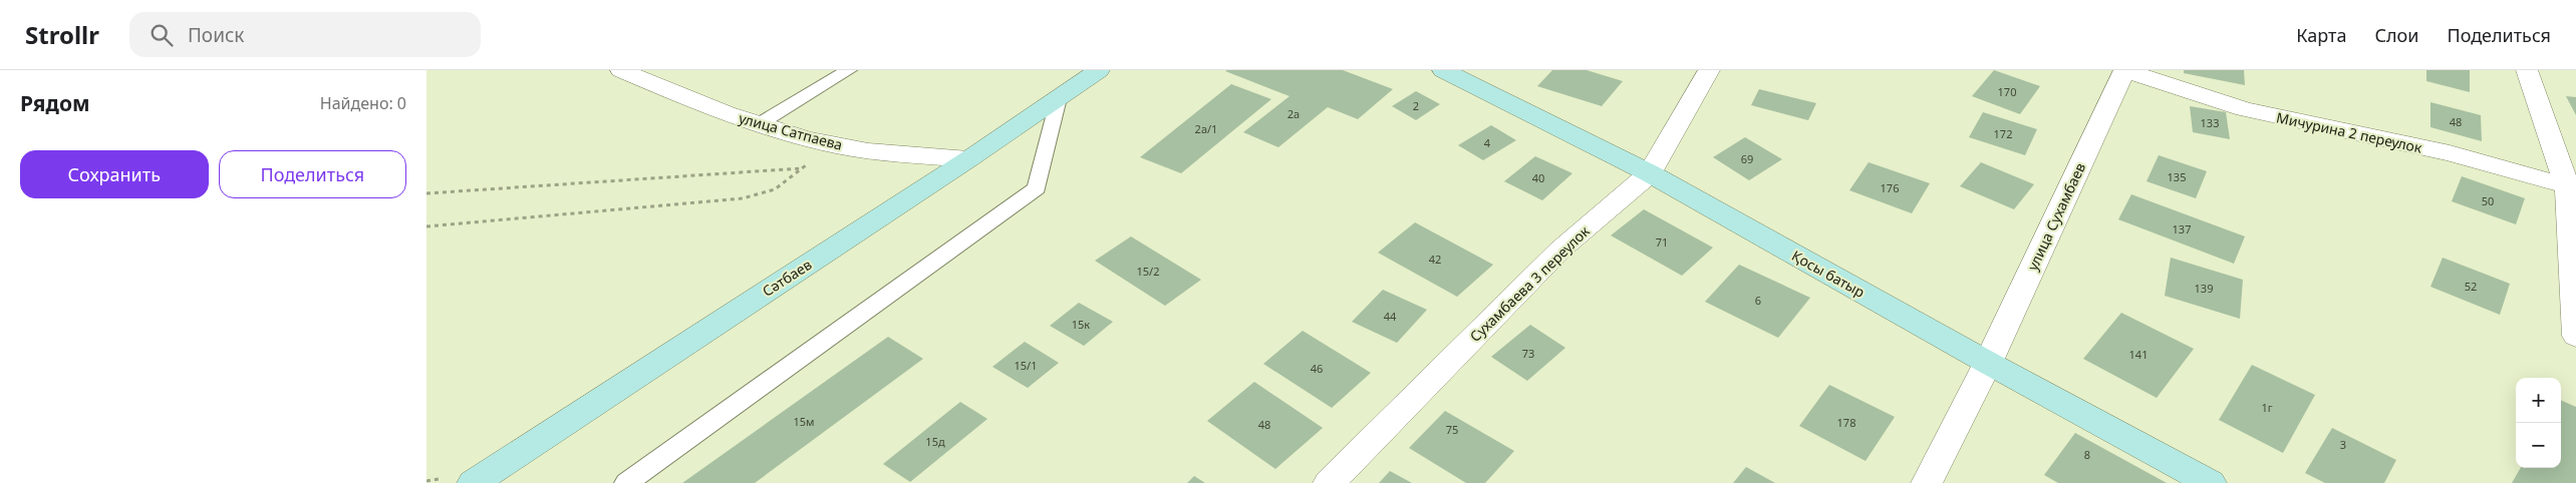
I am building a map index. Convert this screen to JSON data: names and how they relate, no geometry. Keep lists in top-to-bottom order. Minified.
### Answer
{"streets":{"street":["улица Сатпаева","Мичурина 2 переулок","улица Сухамбаев","Қосы батыр","Сәтбаев","Сухамбаева 3 переулок"]},"crossings":[["улица Сатпаева","Сәтбаев"],["Мичурина 2 переулок","улица Сухамбаев"],["улица Сухамбаев","Қосы батыр"],["Қосы батыр","Сухамбаева 3 переулок"]],"house_numbers":["170","2","2а","48","133","2а/1","172","4","69","135","40","176","50","137","71","42","15/2","52","139","6","44","15к","73","141","15/1","46","1г","15м","178","48","75","15д","3","8"],"page":{"header":"Strollr","search":"Поиск","nav":["Карта","Слои","Поделиться"],"heading":["Рядом","Найдено: 0"],"buttons":["Сохранить","Поделиться"],"map_buttons":["+","−"]}}
